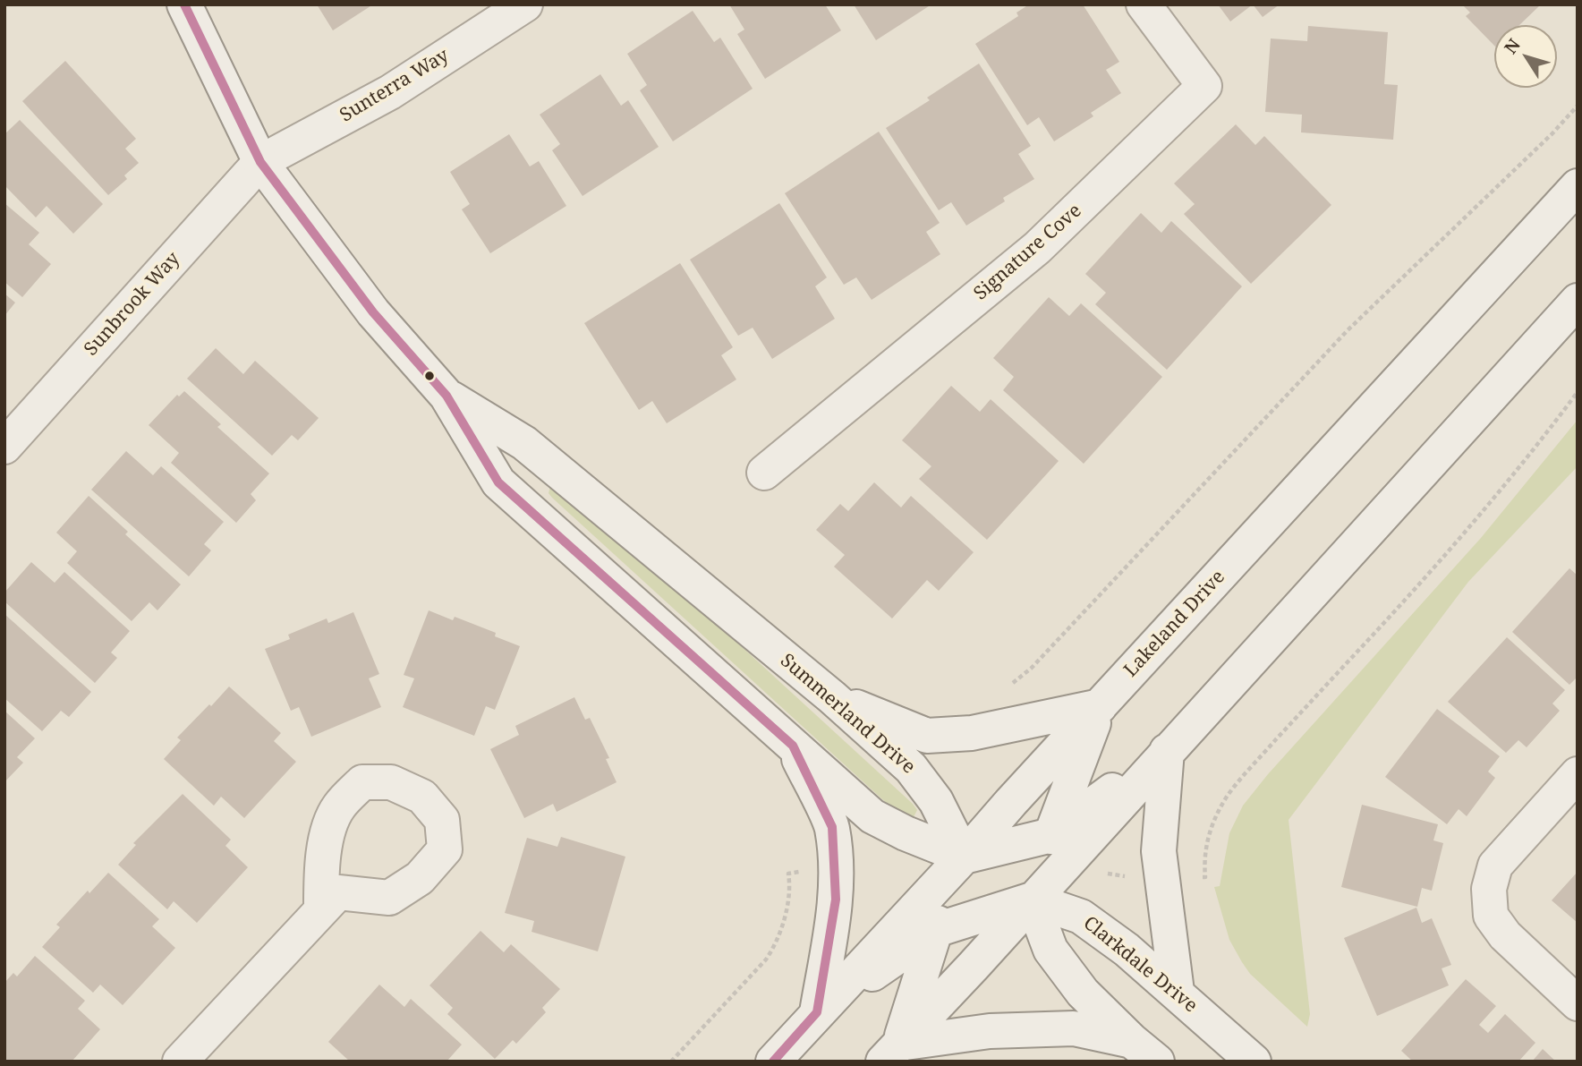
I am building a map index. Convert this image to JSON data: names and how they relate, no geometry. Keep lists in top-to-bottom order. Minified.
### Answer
{"streets":{"street":["Sunterra Way","Signature Cove","Sunbrook Way","Lakeland Drive","Summerland Drive","Clarkdale Drive"]},"crossings":[["Sunterra Way","Sunbrook Way"],["Sunterra Way","Summerland Drive"],["Sunbrook Way","Summerland Drive"],["Lakeland Drive","Summerland Drive"]],"north":"top left"}
